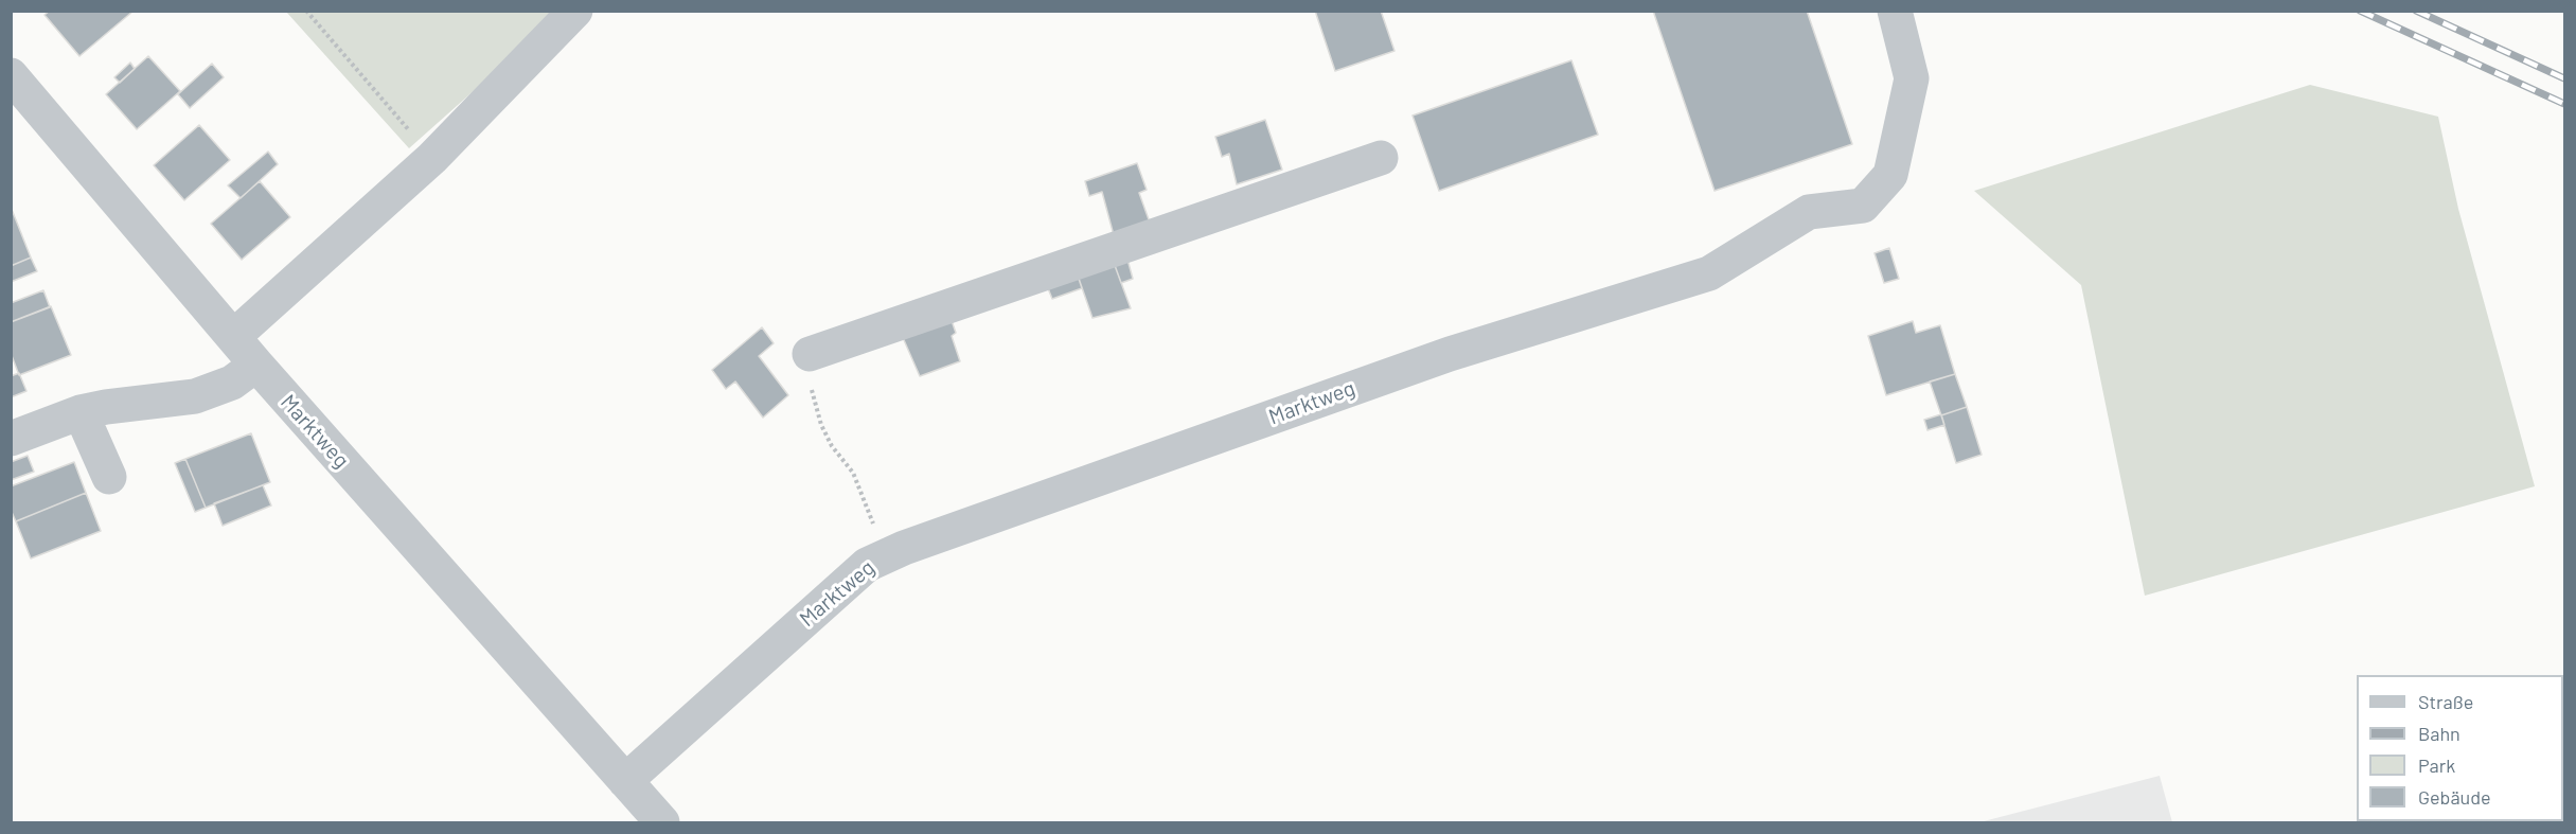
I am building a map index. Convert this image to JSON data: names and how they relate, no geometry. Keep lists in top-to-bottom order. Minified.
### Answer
{"streets":{"street":["Marktweg"]},"legend":["Straße","Bahn","Park","Gebäude"]}
